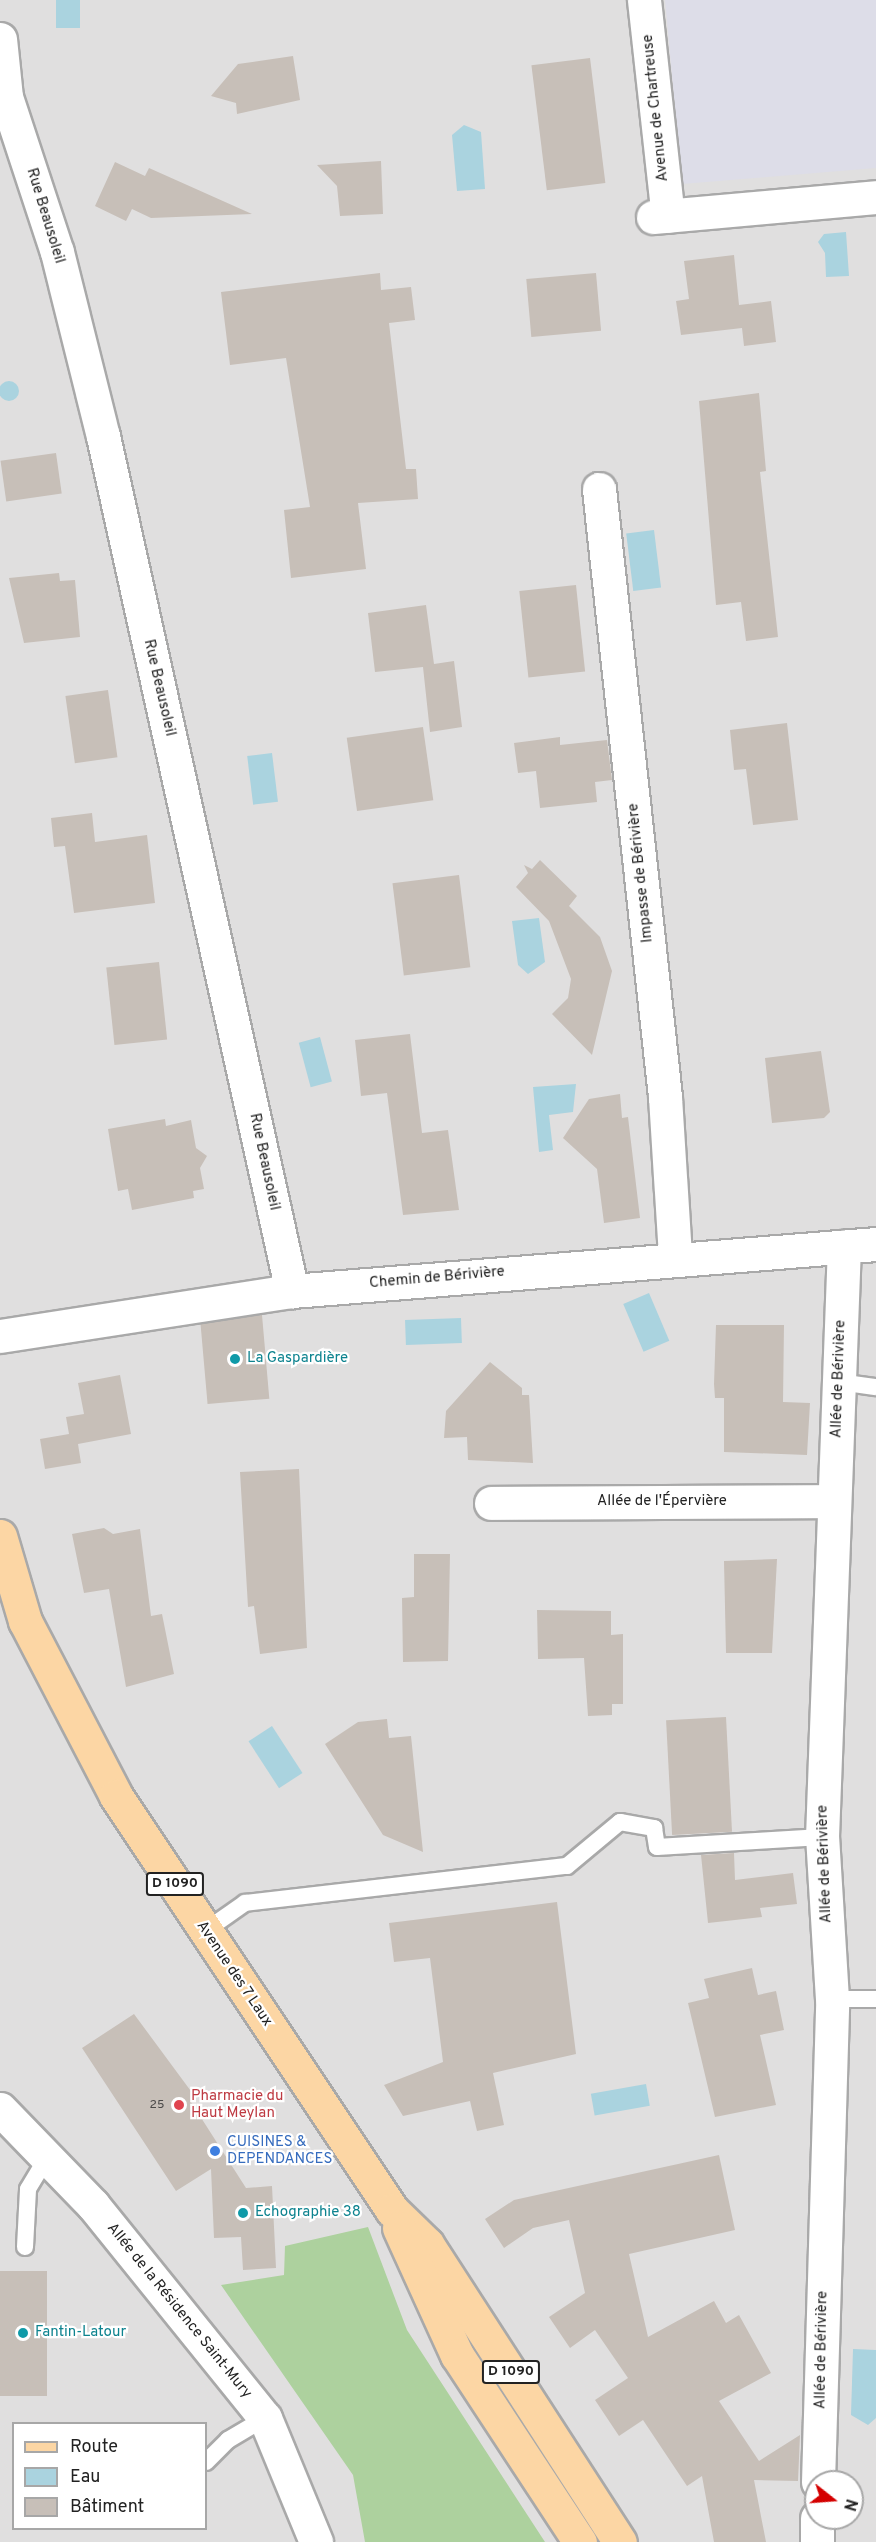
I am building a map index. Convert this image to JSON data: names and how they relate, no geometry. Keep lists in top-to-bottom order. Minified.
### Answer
{"streets":{"main road":["D 1090","Avenue des 7 Laux"],"street":["Avenue de Chartreuse","Rue Beausoleil","Impasse de Bérivière","Chemin de Bérivière","Allée de Bérivière","Allée de l'Épervière","Allée de la Résidence Saint-Mury"]},"crossings":[["Rue Beausoleil","Chemin de Bérivière"],["Impasse de Bérivière","Chemin de Bérivière"],["Chemin de Bérivière","Allée de Bérivière"],["Allée de Bérivière","Allée de l'Épervière"],["D 1090","Avenue des 7 Laux"]],"places":["La Gaspardière","Pharmacie du Haut Meylan","CUISINES & DEPENDANCES","Echographie 38","Fantin-Latour"],"house_numbers":["25"],"legend":["Route","Eau","Bâtiment"],"north":"right"}
